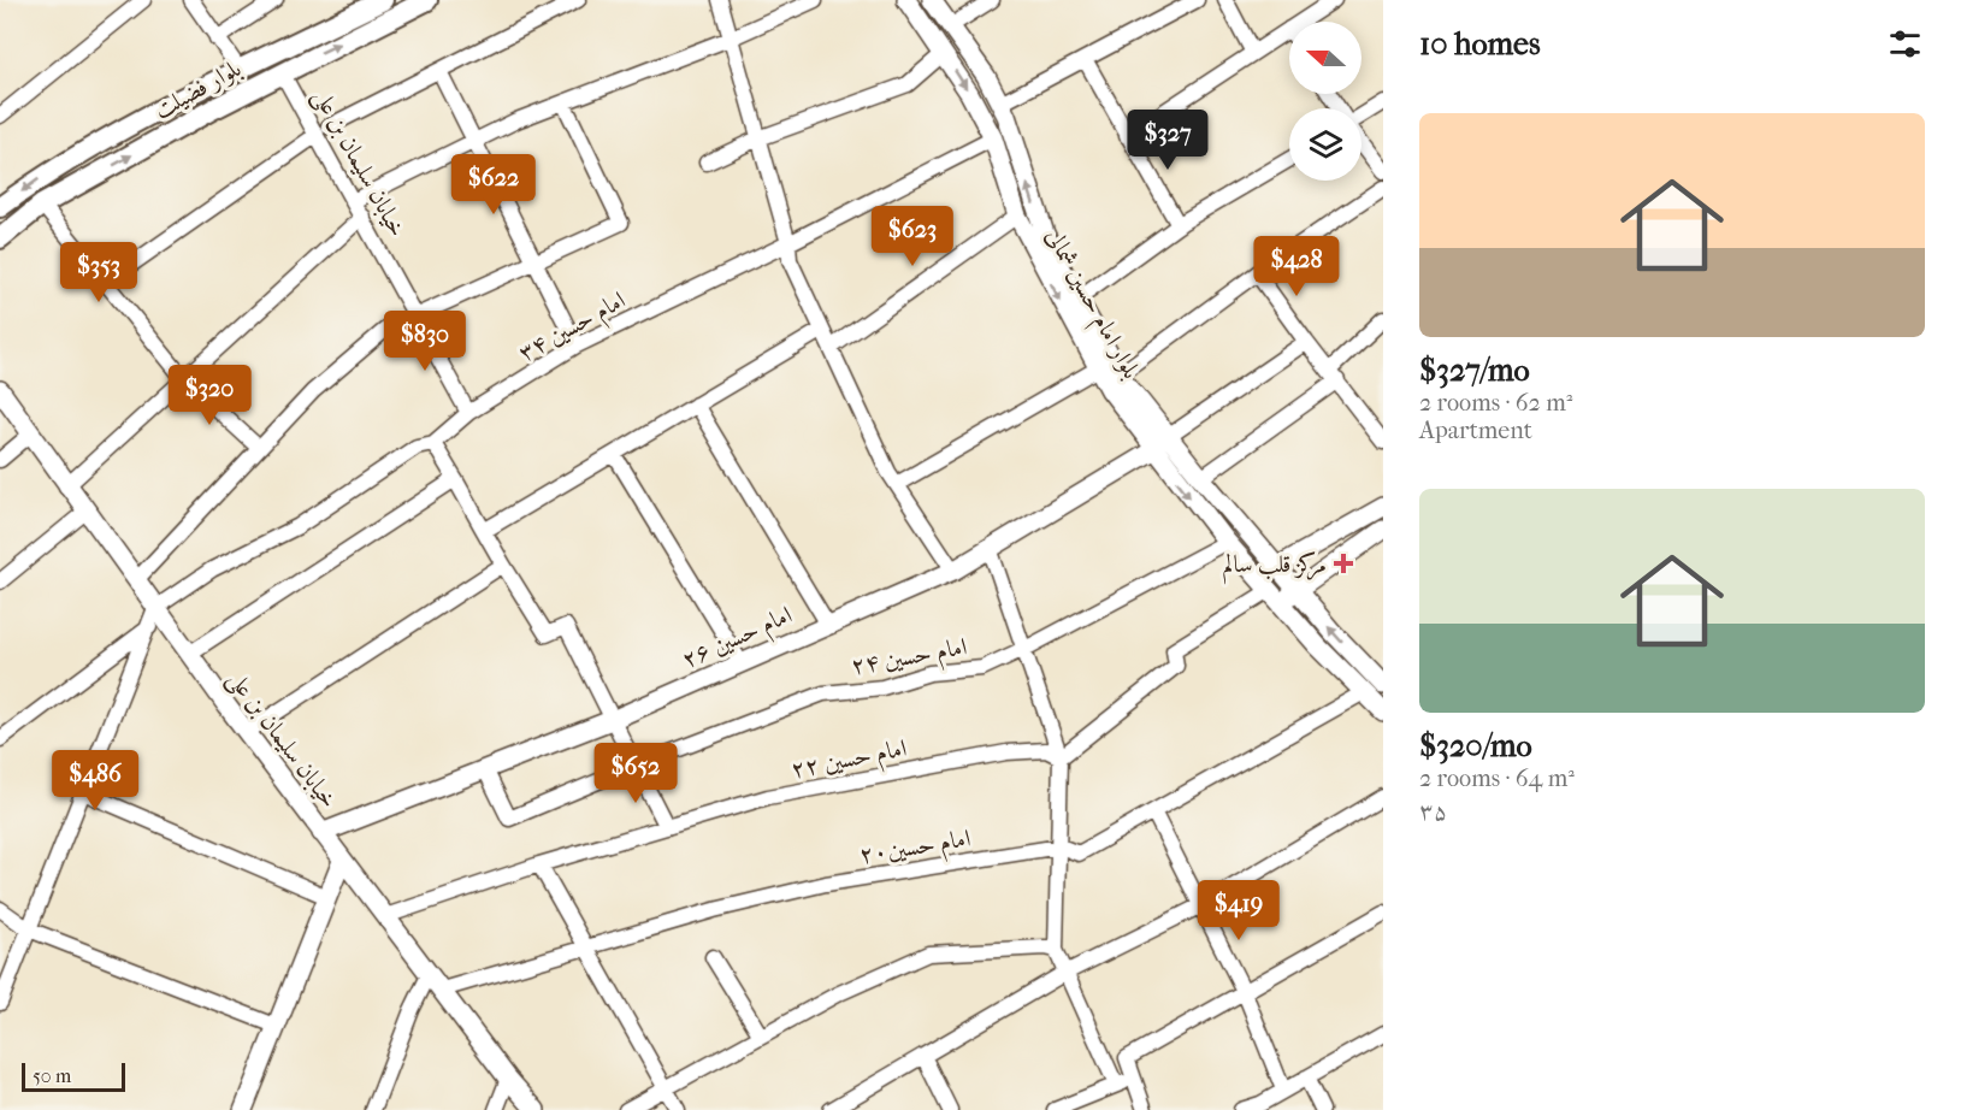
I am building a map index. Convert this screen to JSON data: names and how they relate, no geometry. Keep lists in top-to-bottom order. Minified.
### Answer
{"streets":{"main road":["بلوار فضیلت"],"street":["خیابان سلیمان بن علی","بلوار امام حسین شمالی","امام حسین ۳۴","امام حسین ۲۶","امام حسین ۲۴","امام حسین ۲۲","امام حسین۲۰"]},"crossings":[["بلوار فضیلت","خیابان سلیمان بن علی"],["خیابان سلیمان بن علی","امام حسین ۳۴"],["خیابان سلیمان بن علی","امام حسین ۲۶"],["خیابان سلیمان بن علی","امام حسین ۲۲"],["خیابان سلیمان بن علی","امام حسین۲۰"],["بلوار امام حسین شمالی","امام حسین ۳۴"],["بلوار امام حسین شمالی","امام حسین ۲۶"],["بلوار امام حسین شمالی","امام حسین ۲۴"],["بلوار امام حسین شمالی","امام حسین۲۰"],["امام حسین ۲۶","امام حسین ۲۴"]],"places":{"health":["مرکز قلب سالم"]},"scale_bar":"50 m","north":"left","page":{"heading":"10 homes","list":[{"name":"$327/mo","note":"2 rooms · 62 m² · Apartment"},{"name":"$320/mo","note":"2 rooms · 64 m² · ۳۵"}],"price":["$327","$622","$623","$428","$353","$830","$320","$652","$486","$419"],"scale":"50 m"}}
